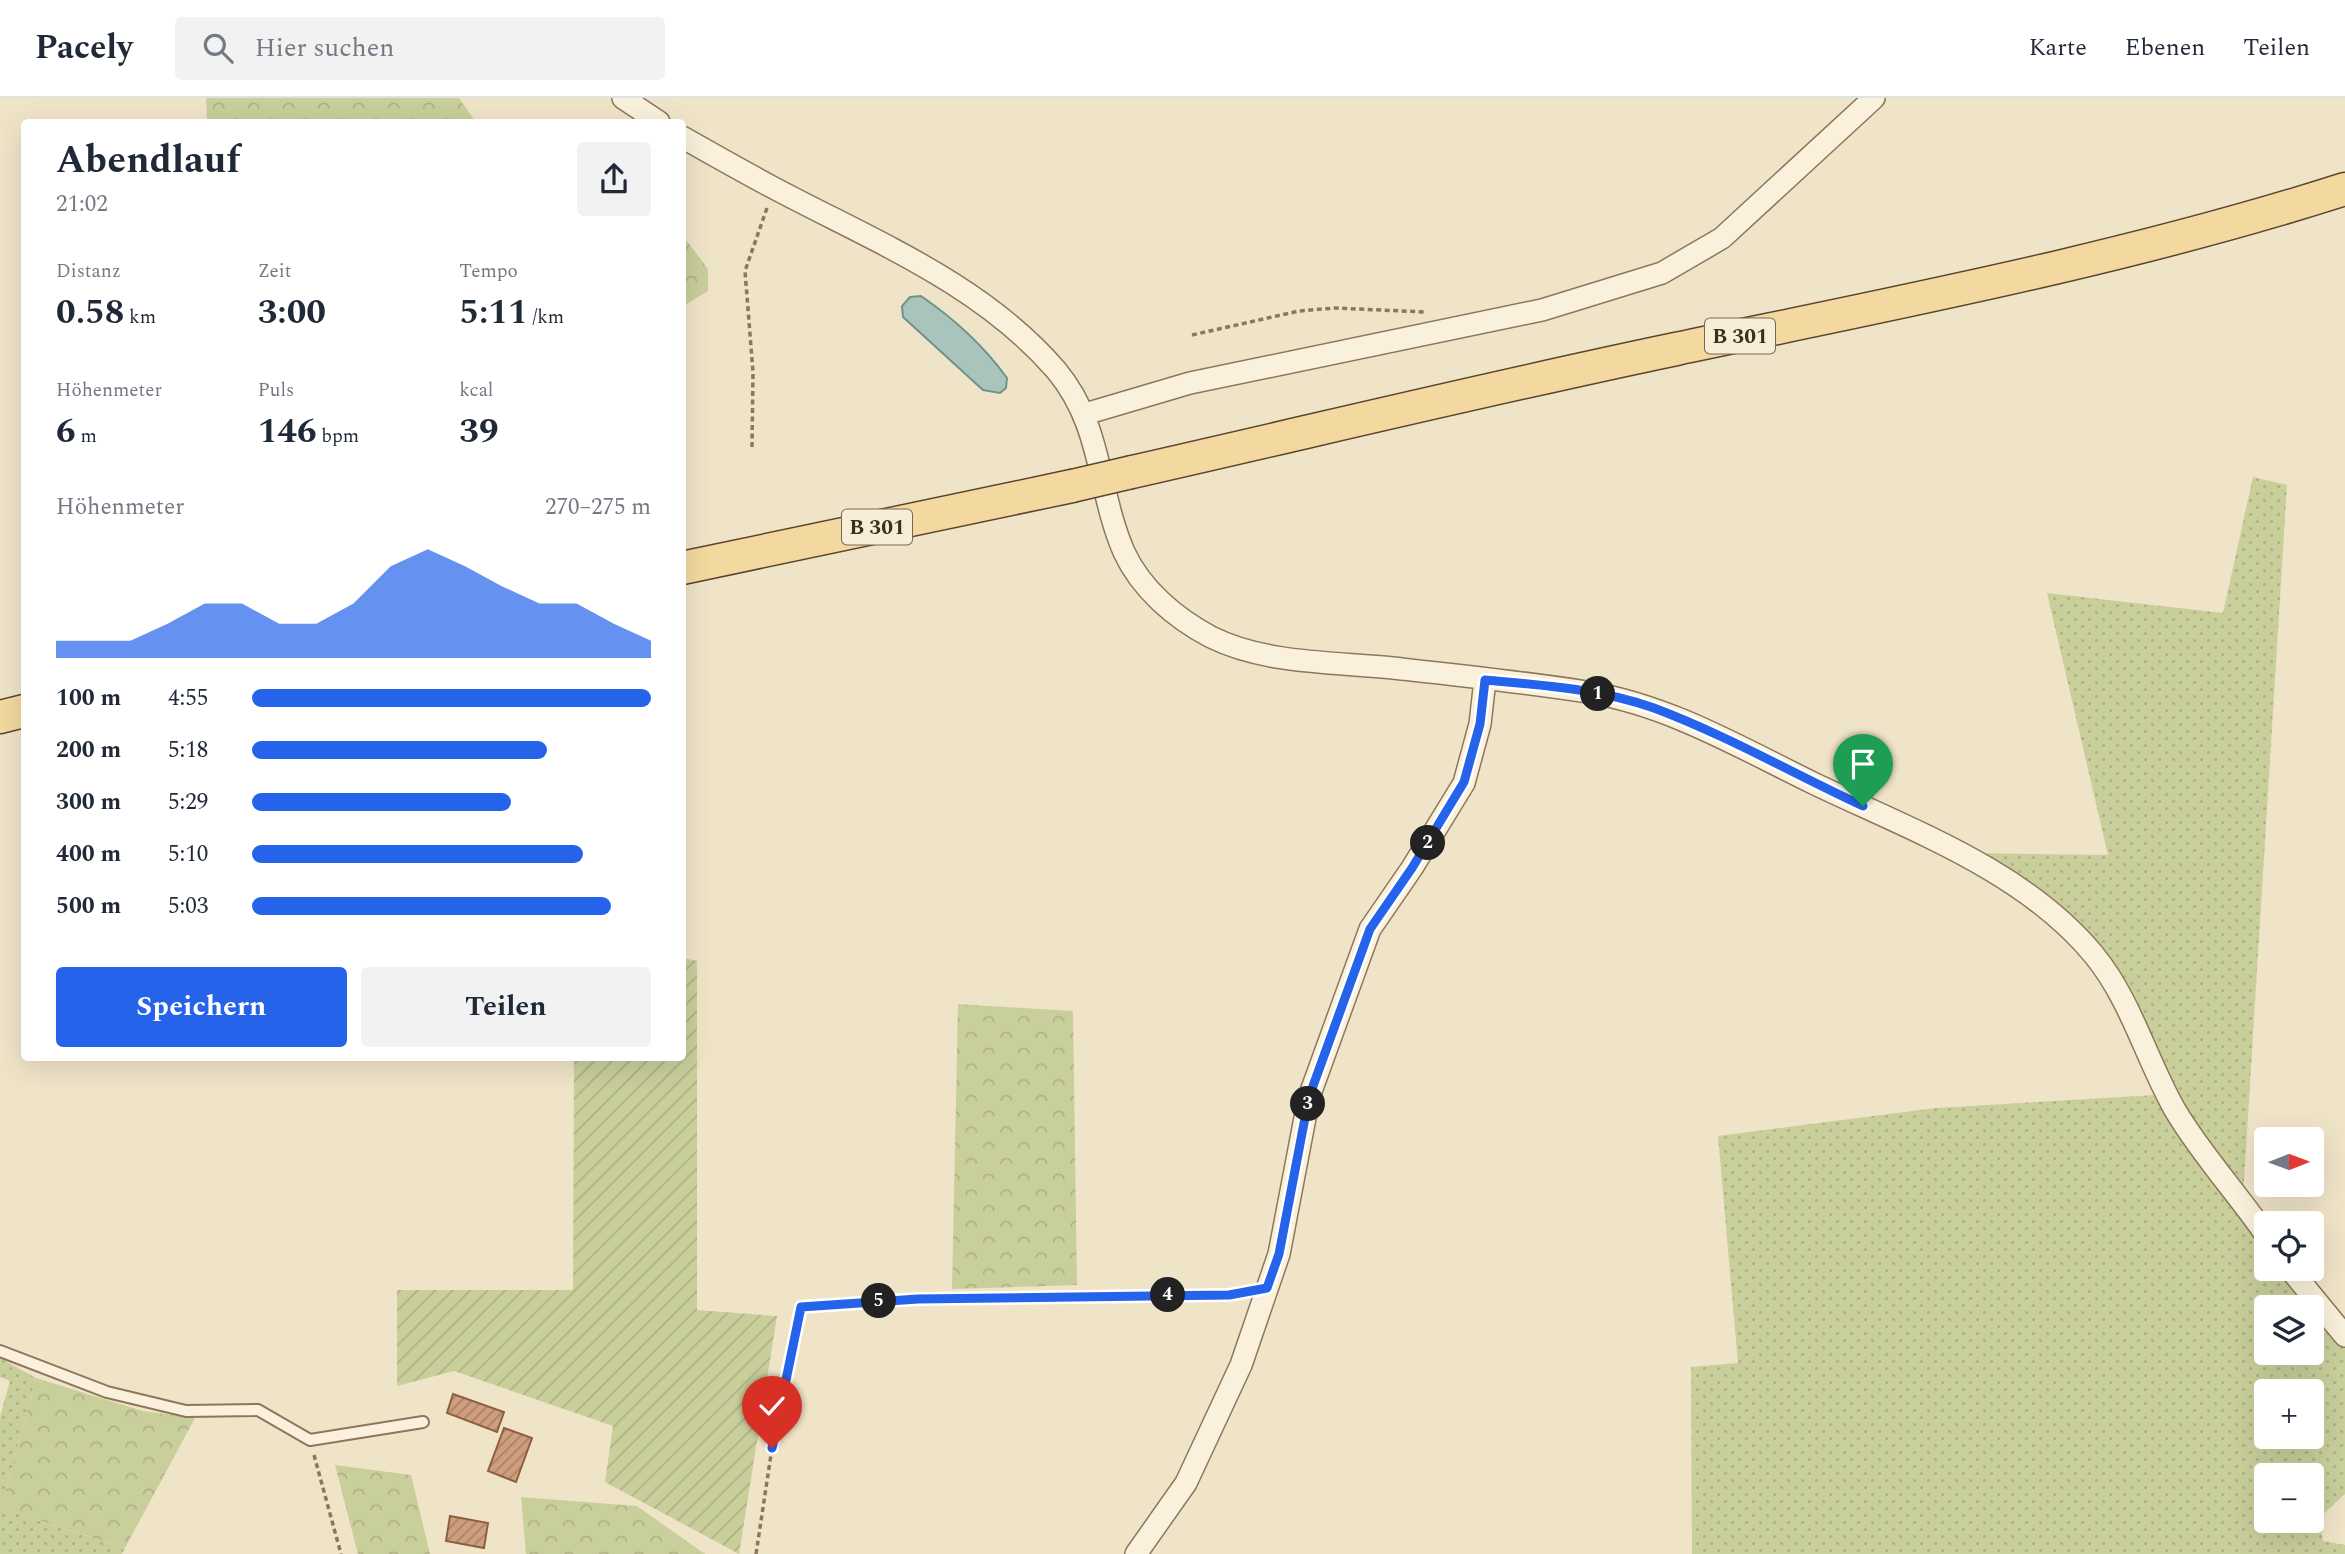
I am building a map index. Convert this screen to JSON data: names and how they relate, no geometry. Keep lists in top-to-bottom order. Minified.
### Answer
{"streets":{"main road":["B 301"]},"north":"right","page":{"header":"Pacely","search":"Hier suchen","nav":["Karte","Ebenen","Teilen"],"heading":["Abendlauf","21:02"],"stats":[["Distanz","0.58 km"],["Zeit","3:00"],["Tempo","5:11 /km"],["Höhenmeter","6 m"],["Puls","146 bpm"],["kcal","39"]],"chart":["Höhenmeter","270–275 m"],"list":[{"name":"100 m","note":"4:55"},{"name":"200 m","note":"5:18"},{"name":"300 m","note":"5:29"},{"name":"400 m","note":"5:10"},{"name":"500 m","note":"5:03"}],"pins":["1","2","3","4","5"],"buttons":["Speichern","Teilen"],"map_buttons":["+","−"]}}
